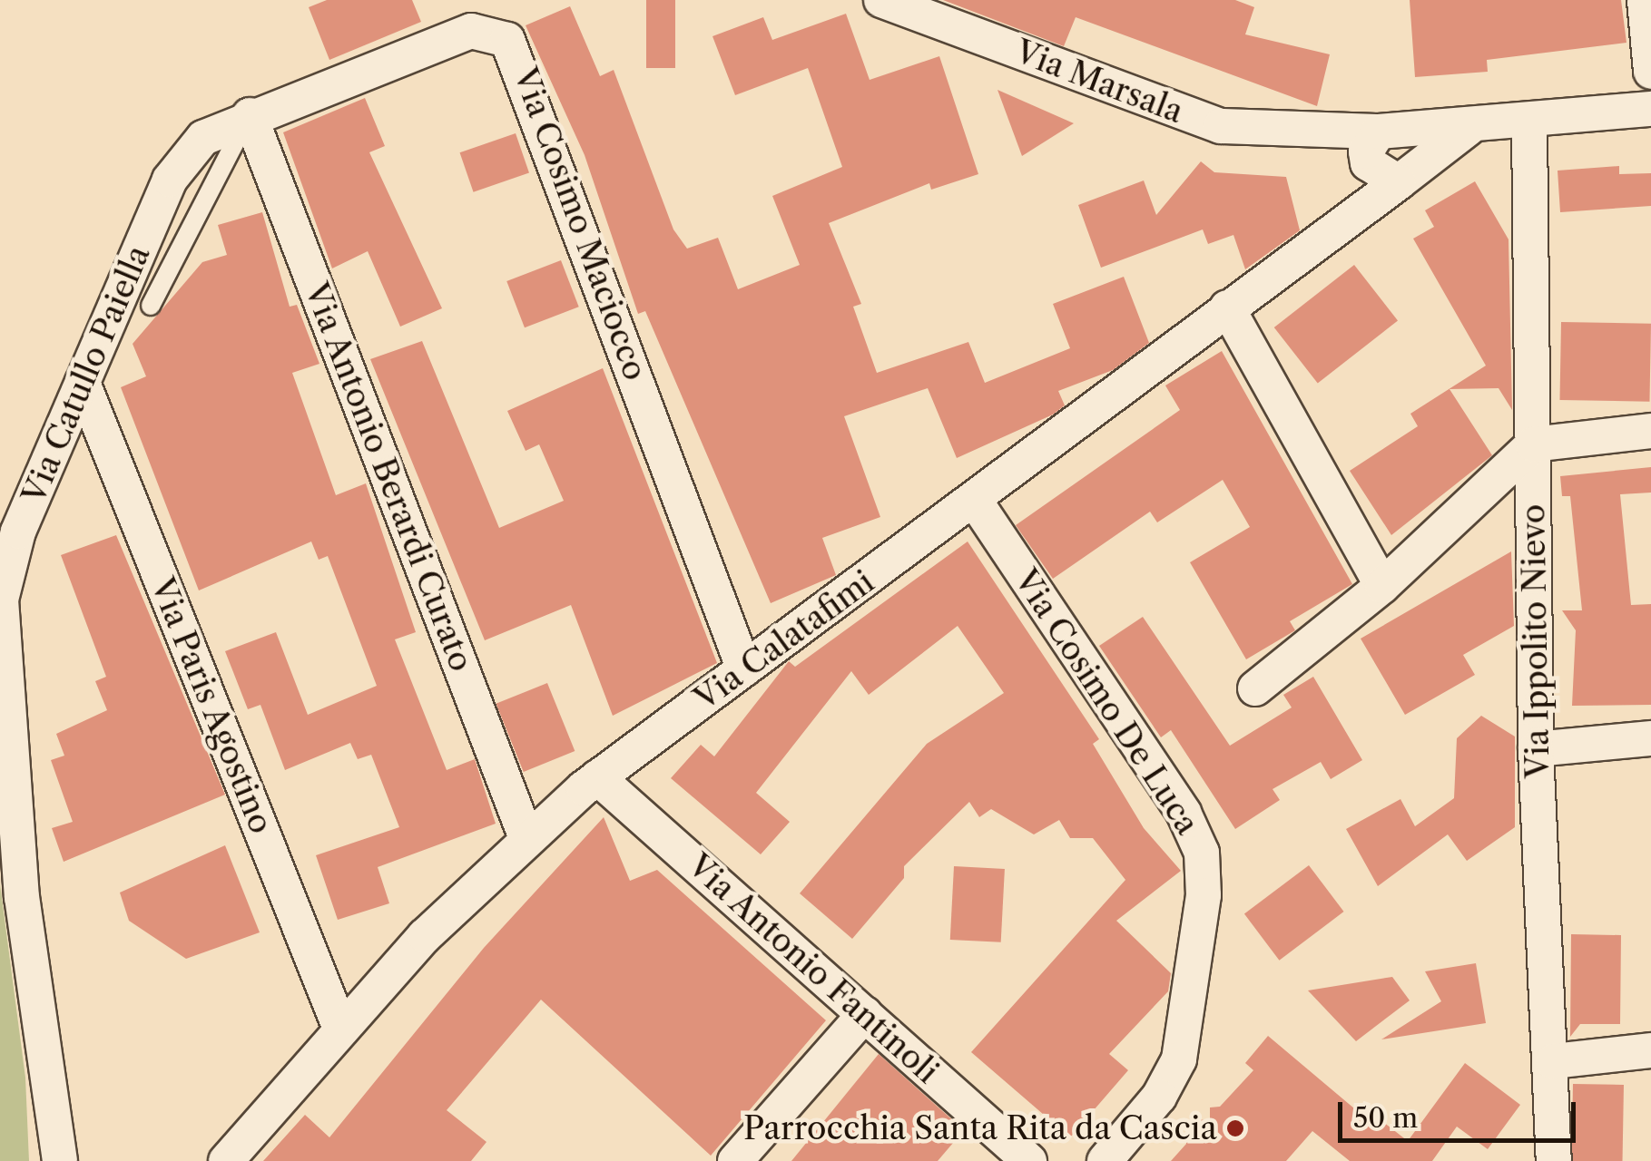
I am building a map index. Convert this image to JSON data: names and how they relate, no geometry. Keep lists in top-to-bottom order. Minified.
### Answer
{"streets":{"street":["Via Marsala","Via Cosimo Maciocco","Via Catullo Paiella","Via Antonio Berardi Curato","Via Calatafimi","Via Ippolito Nievo","Via Cosimo De Luca","Via Paris Agostino","Via Antonio Fantinoli"]},"crossings":[["Via Marsala","Via Calatafimi"],["Via Cosimo Maciocco","Via Catullo Paiella"],["Via Cosimo Maciocco","Via Antonio Berardi Curato"],["Via Cosimo Maciocco","Via Calatafimi"],["Via Catullo Paiella","Via Antonio Berardi Curato"],["Via Catullo Paiella","Via Paris Agostino"],["Via Antonio Berardi Curato","Via Calatafimi"],["Via Calatafimi","Via Cosimo De Luca"],["Via Calatafimi","Via Paris Agostino"],["Via Calatafimi","Via Antonio Fantinoli"]],"places":["Parrocchia Santa Rita da Cascia"],"scale_bar":"50 m"}
